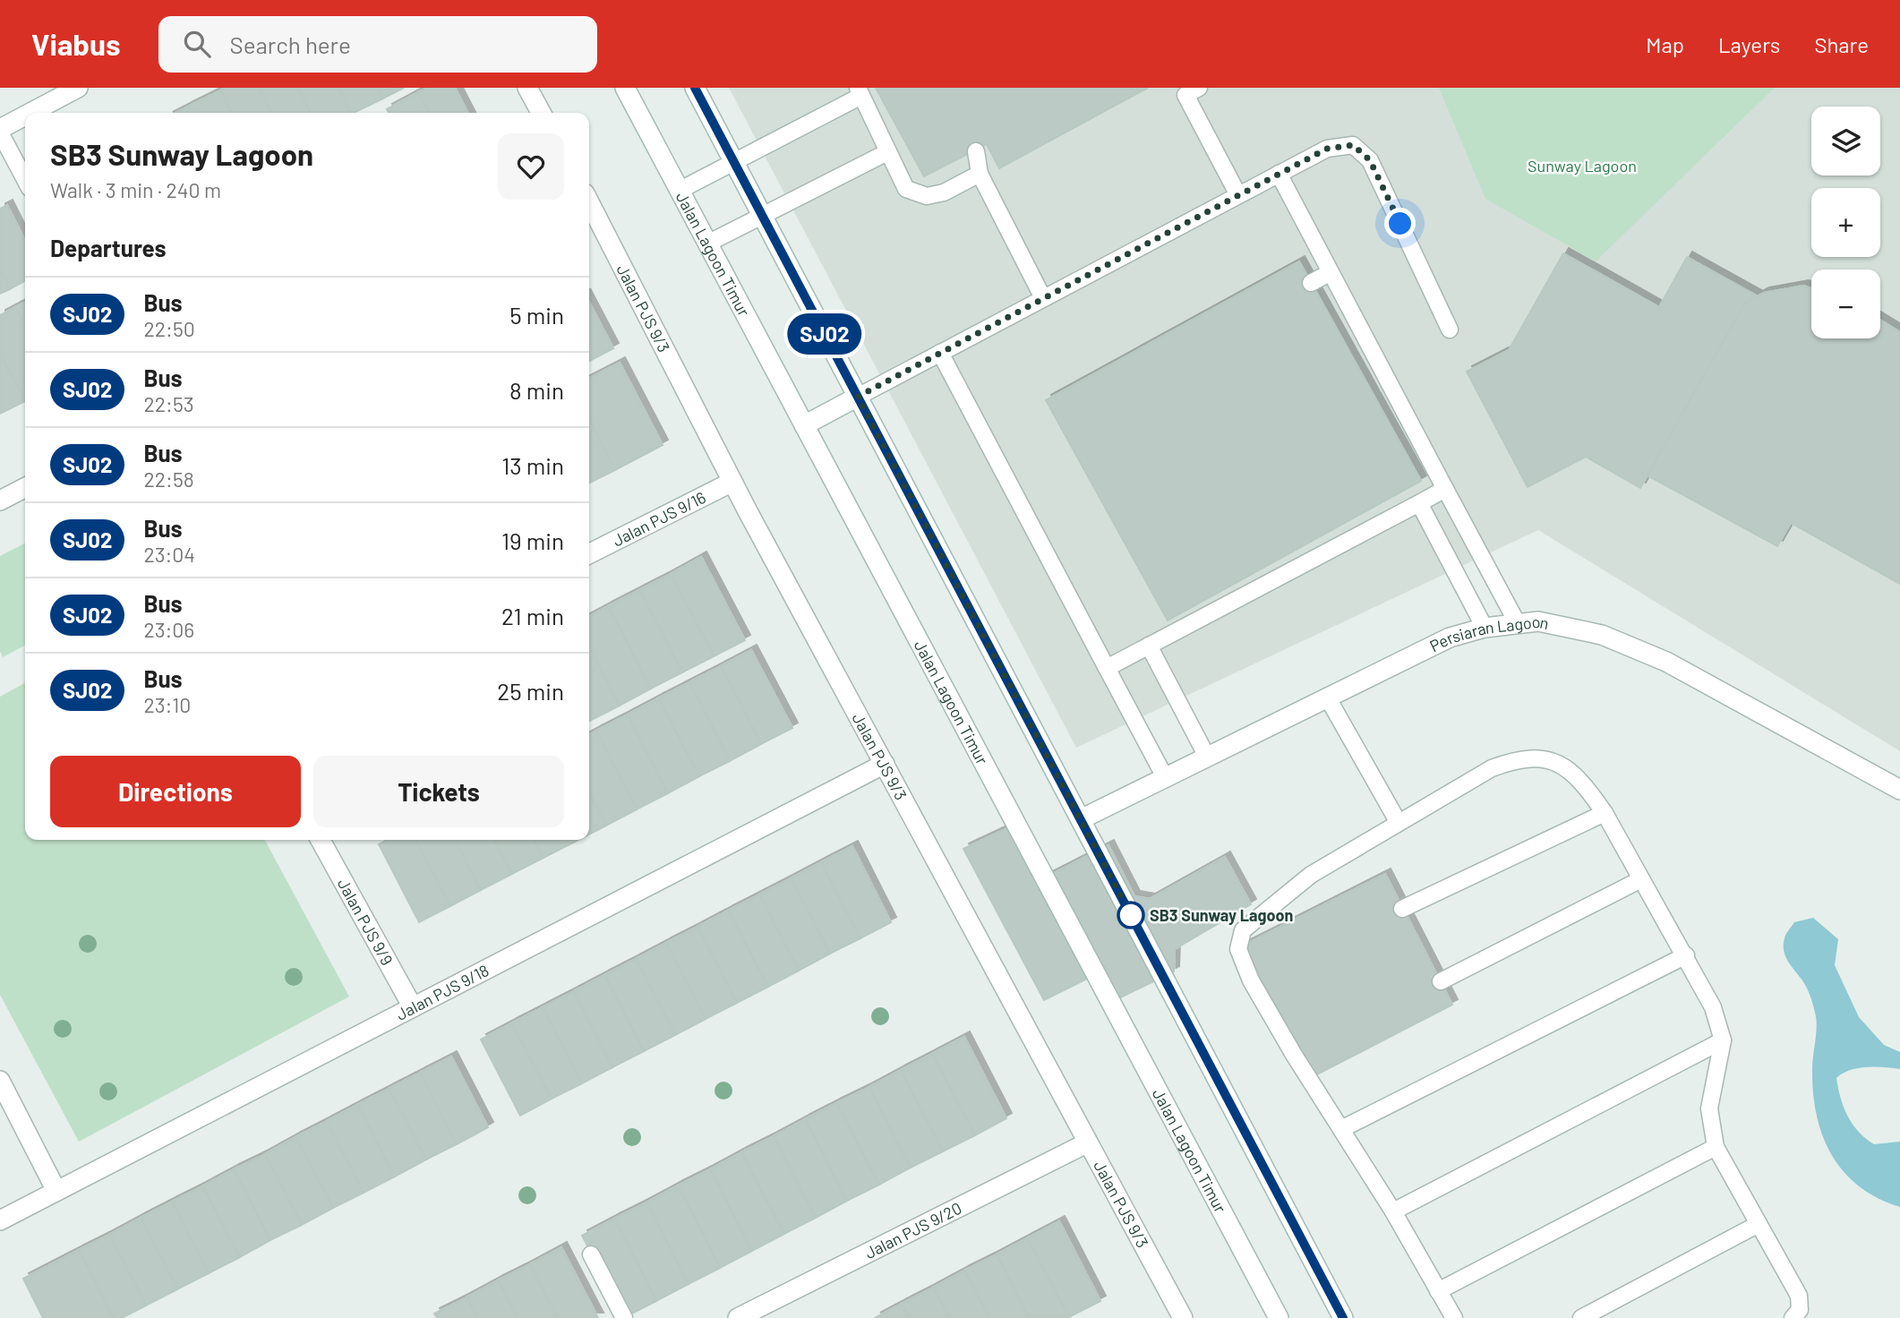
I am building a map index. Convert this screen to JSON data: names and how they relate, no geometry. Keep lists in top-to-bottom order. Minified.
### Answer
{"streets":{"street":["Jalan Lagoon Timur","Jalan PJS 9/3","Jalan PJS 9/16","Persiaran Lagoon","Jalan PJS 9/9","Jalan PJS 9/18","Jalan PJS 9/20"]},"crossings":[["Jalan PJS 9/3","Jalan PJS 9/16"],["Jalan PJS 9/3","Jalan PJS 9/18"],["Jalan PJS 9/3","Jalan PJS 9/20"],["Jalan PJS 9/9","Jalan PJS 9/18"]],"parks":["Sunway Lagoon"],"places":["SB3 Sunway Lagoon"],"lines":["bus line SJ02"],"page":{"header":"Viabus","search":"Search here","nav":["Map","Layers","Share"],"on_map":"SJ02","map_buttons":["+","−"],"heading":[["SB3 Sunway Lagoon","Walk · 3 min · 240 m"],"Departures"],"list":[{"mark":"SJ02","name":"Bus","note":"22:50","value":"5 min"},{"mark":"SJ02","name":"Bus","note":"22:53","value":"8 min"},{"mark":"SJ02","name":"Bus","note":"22:58","value":"13 min"},{"mark":"SJ02","name":"Bus","note":"23:04","value":"19 min"},{"mark":"SJ02","name":"Bus","note":"23:06","value":"21 min"},{"mark":"SJ02","name":"Bus","note":"23:10","value":"25 min"}],"buttons":["Directions","Tickets"]}}
